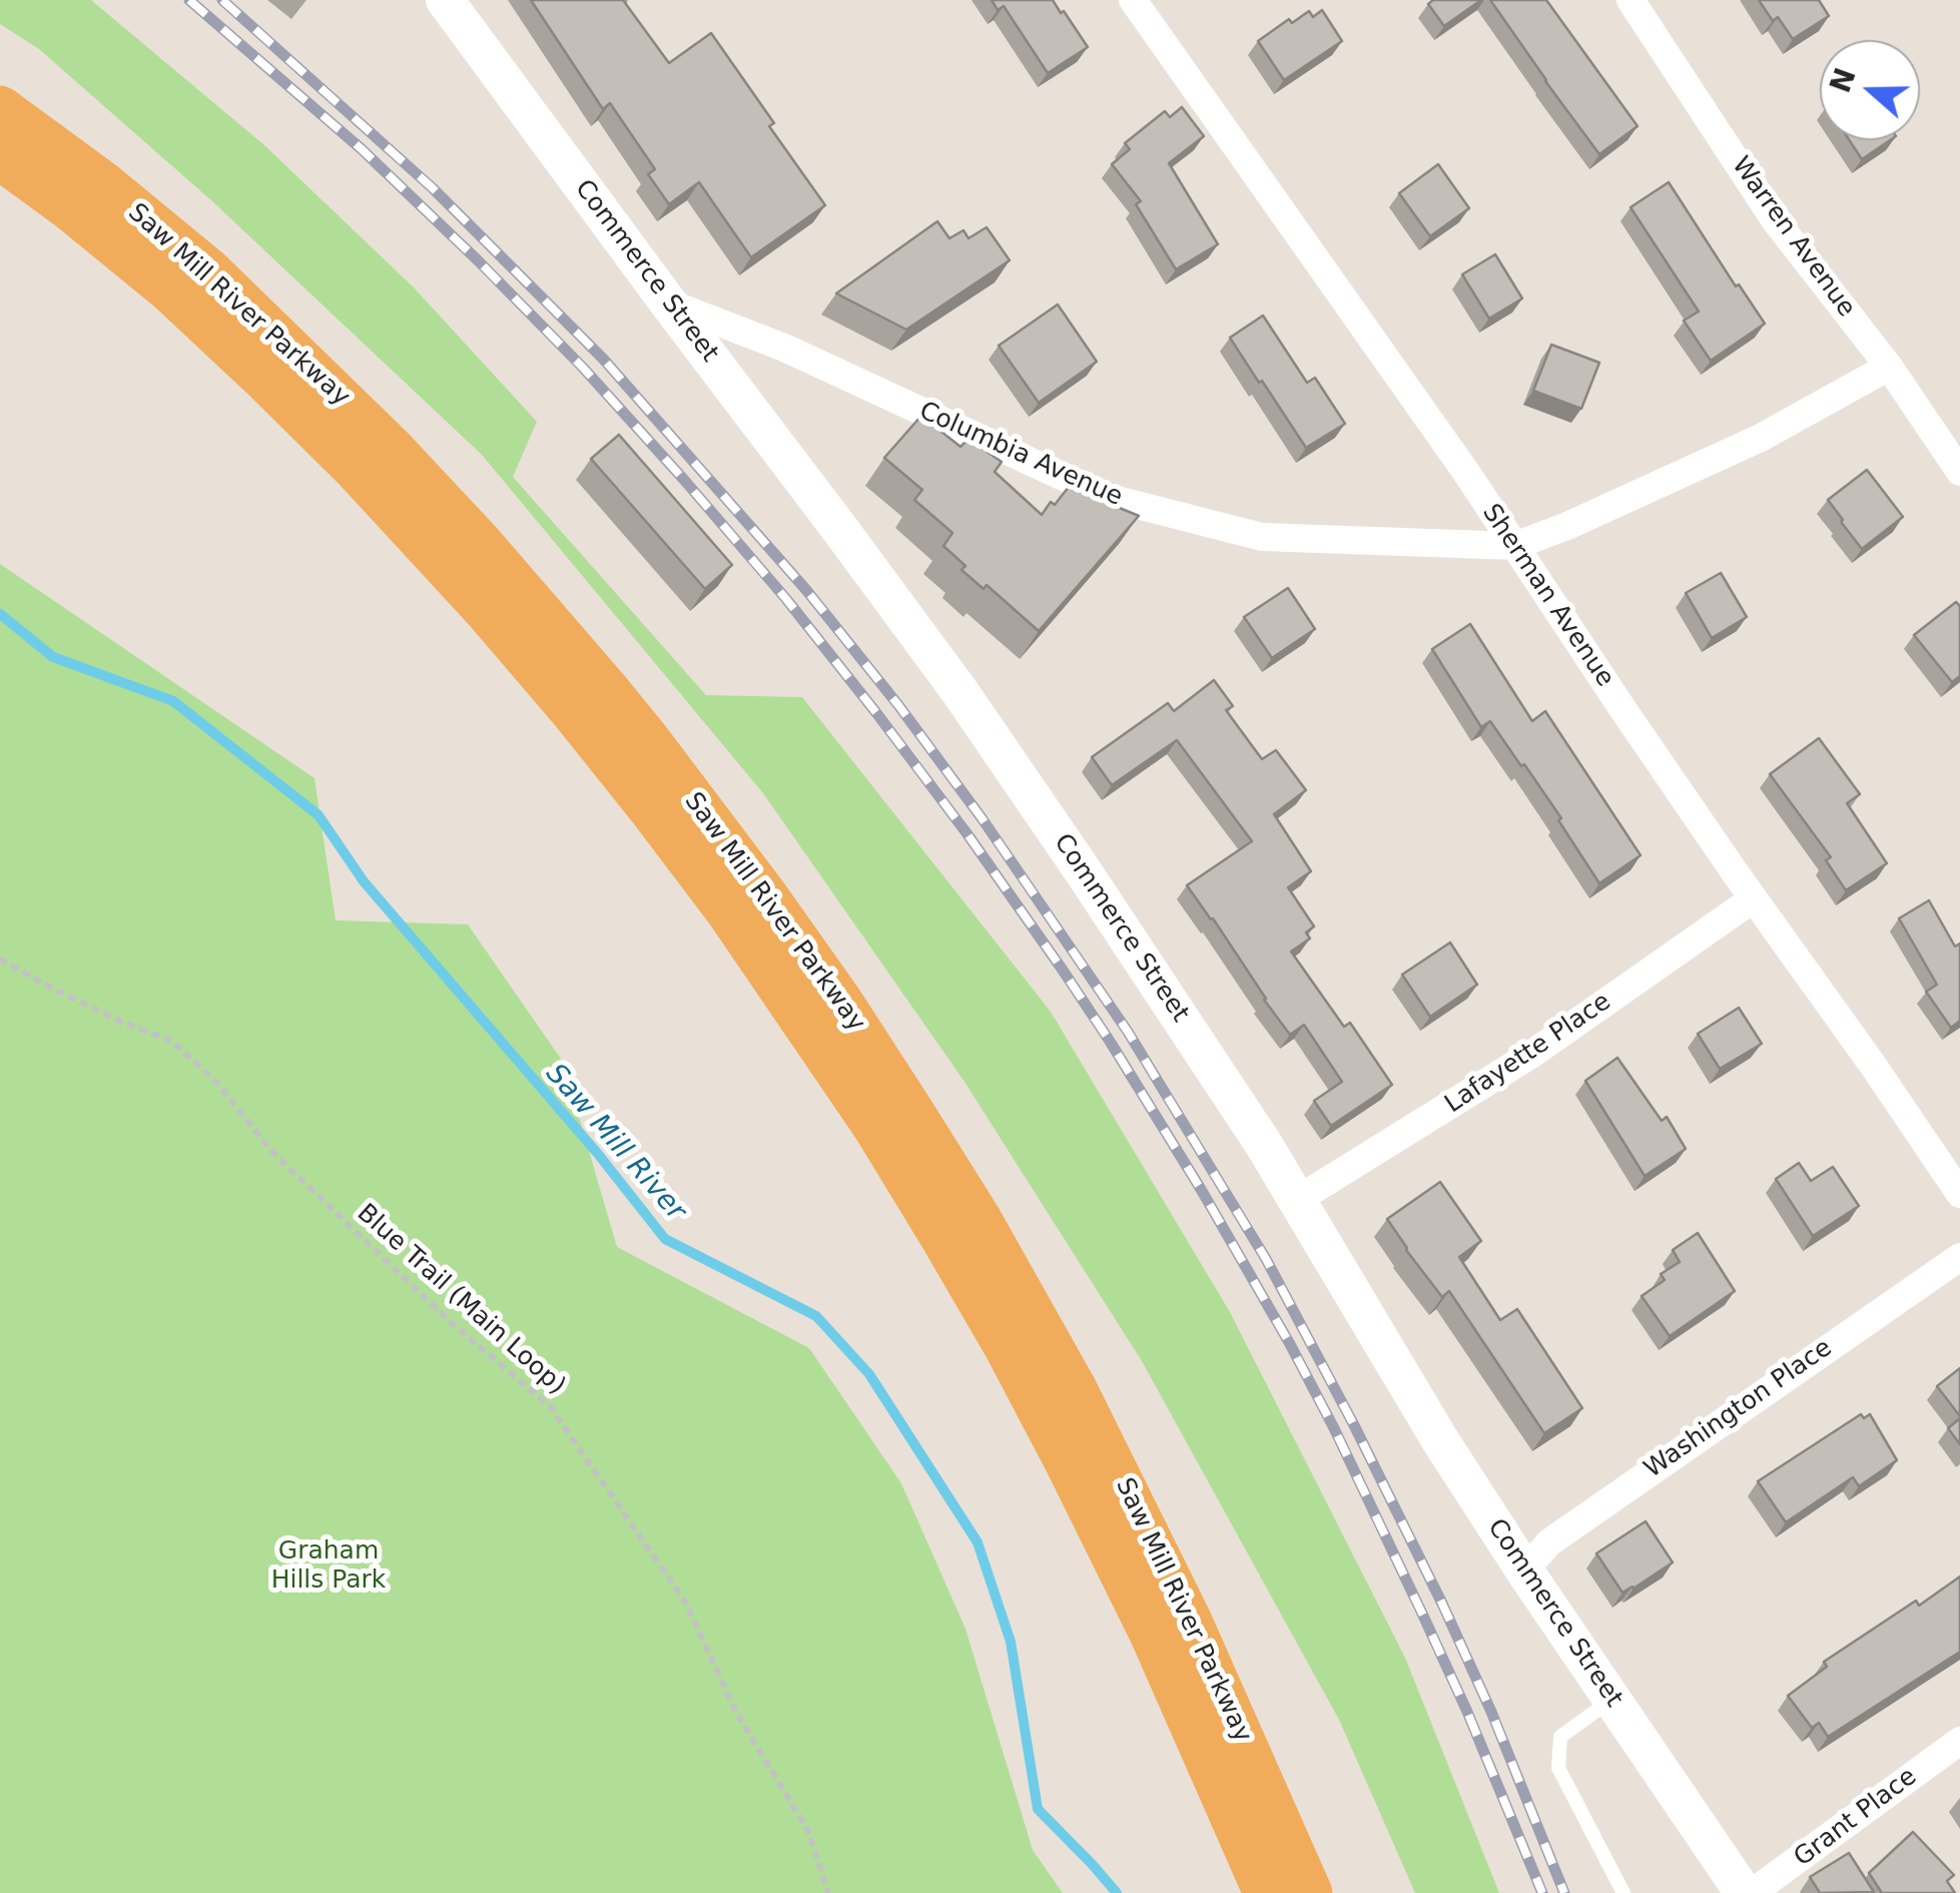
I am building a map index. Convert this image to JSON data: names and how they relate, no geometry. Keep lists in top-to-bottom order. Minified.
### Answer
{"streets":{"highway":["Saw Mill River Parkway"],"main road":["Commerce Street"],"street":["Warren Avenue","Columbia Avenue","Sherman Avenue","Lafayette Place","Washington Place","Grant Place"],"path":["Blue Trail (Main Loop)"]},"crossings":[["Warren Avenue","Columbia Avenue"],["Commerce Street","Columbia Avenue"],["Commerce Street","Lafayette Place"],["Commerce Street","Washington Place"],["Commerce Street","Grant Place"],["Columbia Avenue","Sherman Avenue"],["Sherman Avenue","Lafayette Place"]],"water":["Saw Mill River"],"parks":["Graham Hills Park"],"north":"left"}
